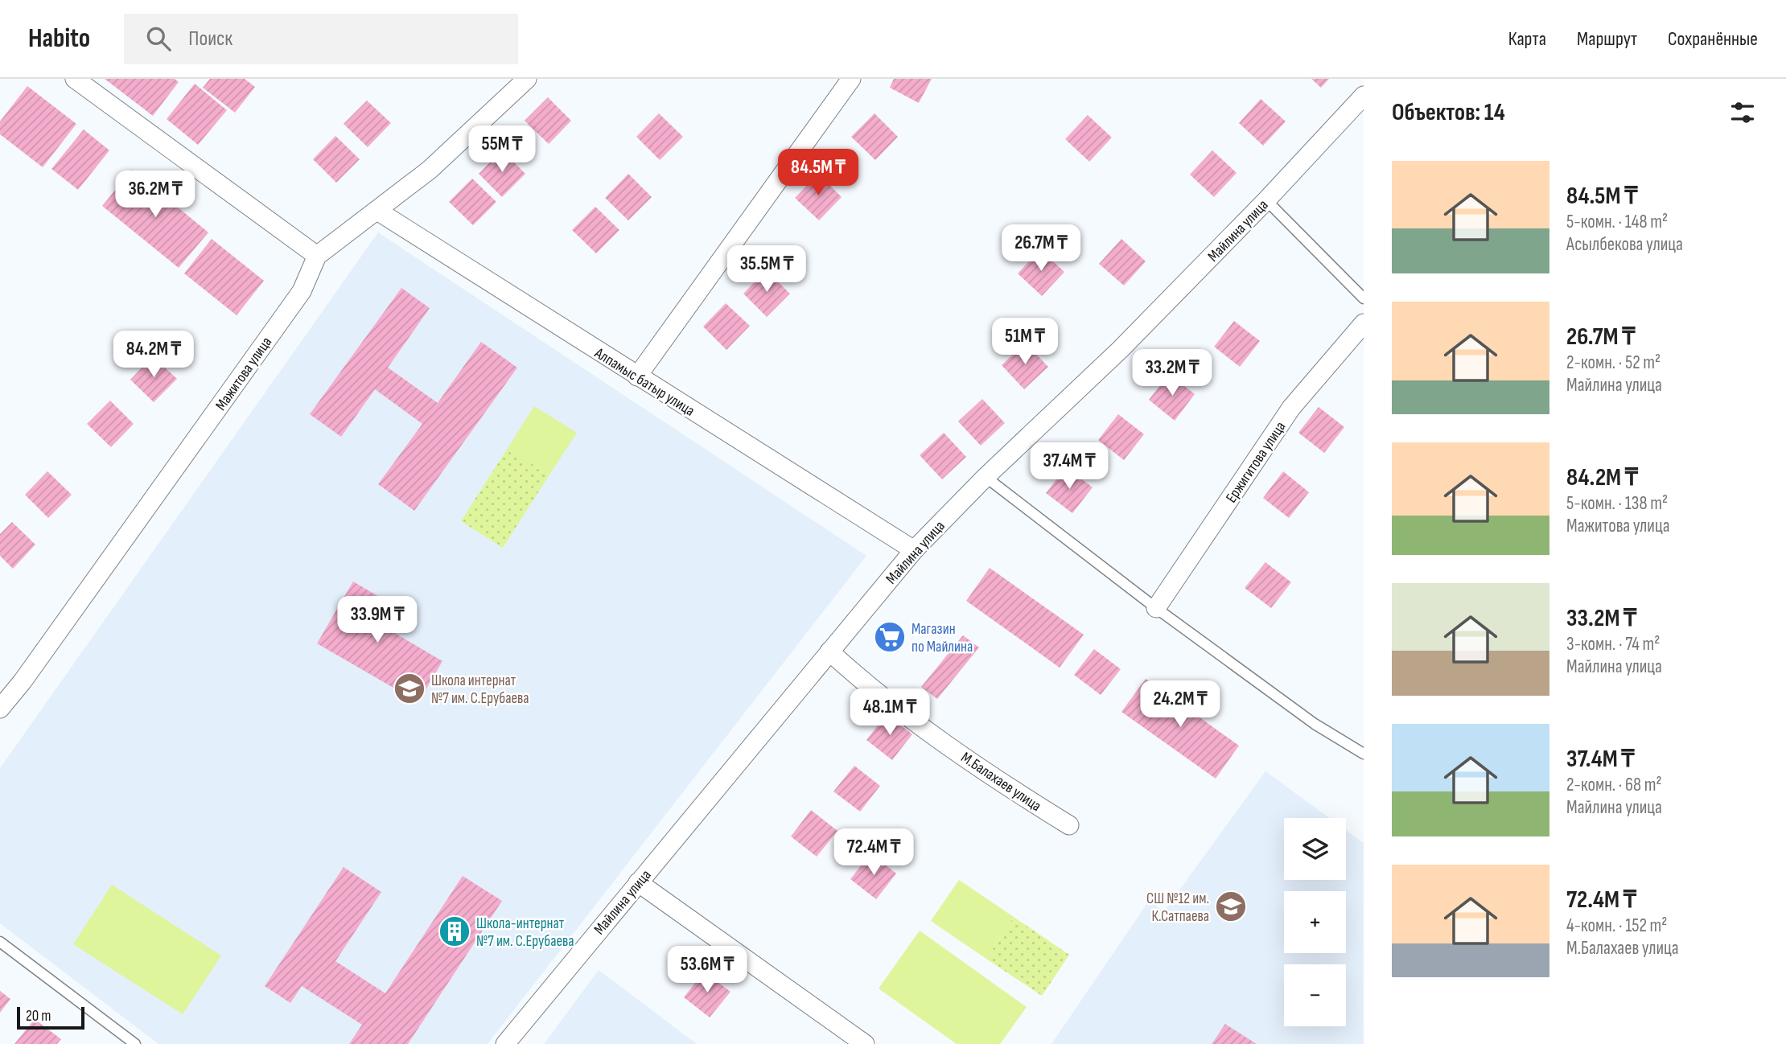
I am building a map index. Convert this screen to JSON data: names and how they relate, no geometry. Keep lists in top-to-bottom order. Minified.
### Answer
{"streets":{"street":["Майлина улица","Мажитова улица","Алпамыс батыр улица","Ержигитова улица","М.Балахаев улица"]},"crossings":[["Майлина улица","Алпамыс батыр улица"],["Майлина улица","М.Балахаев улица"],["Мажитова улица","Алпамыс батыр улица"]],"places":{"supermarket":["Магазин по Майлина"],"school or university":["Школа интернат №7 им. С.Ерубаева","СШ №12 им. К.Сатпаева"],"building":["Школа-интернат №7 им. С.Ерубаева"]},"scale_bar":"20 m","page":{"header":"Habito","search":"Поиск","nav":["Карта","Маршрут","Сохранённые"],"heading":"Объектов: 14","price":["55M ₸","84.5M ₸","36.2M ₸","26.7M ₸","35.5M ₸","51M ₸","84.2M ₸","33.2M ₸","37.4M ₸","33.9M ₸","24.2M ₸","48.1M ₸","72.4M ₸","53.6M ₸"],"list":[{"name":"84.5M ₸","note":"5-комн. · 148 m² · Асылбекова улица"},{"name":"26.7M ₸","note":"2-комн. · 52 m² · Майлина улица"},{"name":"84.2M ₸","note":"5-комн. · 138 m² · Мажитова улица"},{"name":"33.2M ₸","note":"3-комн. · 74 m² · Майлина улица"},{"name":"37.4M ₸","note":"2-комн. · 68 m² · Майлина улица"},{"name":"72.4M ₸","note":"4-комн. · 152 m² · М.Балахаев улица"}],"map_buttons":["+","−"],"scale":"20 m"}}
